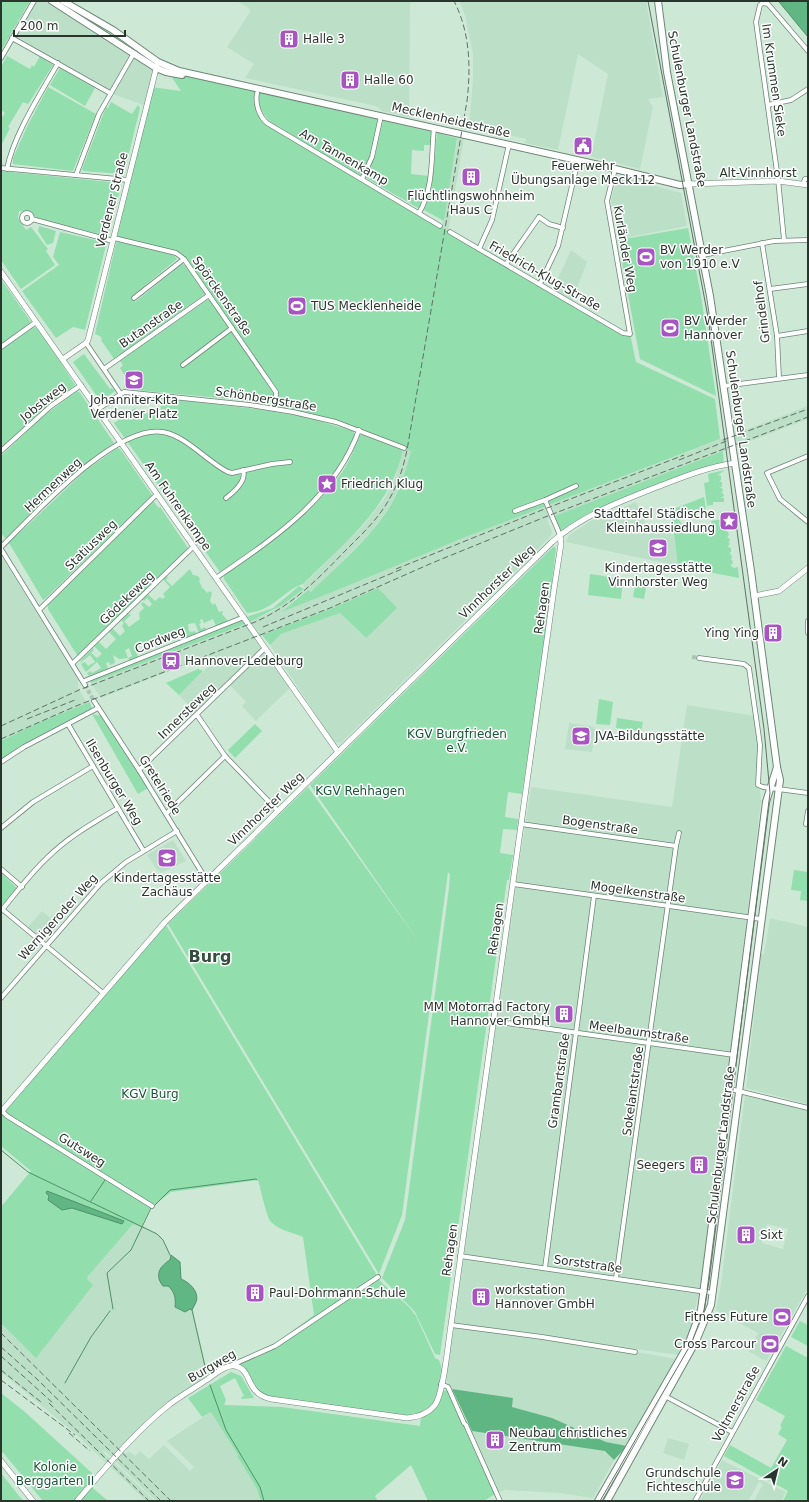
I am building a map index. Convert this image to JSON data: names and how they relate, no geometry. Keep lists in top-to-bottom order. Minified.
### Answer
{"streets":{"main road":["Schulenburger Landstraße","Mecklenheidestraße"],"street":["Im Krummen Sieke","Am Tannenkamp","Alt-Vinnhorst","Verdener Straße","Kurländer Weg","Friedrich-Klug-Straße","Spörckenstraße","Grindelhof","Butanstraße","Schönbergstraße","Jobstweg","Hermenweg","Am Fuhrenkampe","Statiusweg","Vinnhorster Weg","Gödekeweg","Rehagen","Cordweg","Innersteweg","Ilsenburger Weg","Gretelriede","Bogenstraße","Mogelkenstraße","Wernigeroder Weg","Meelbaumstraße","Grambartstraße","Sokelantstraße","Gutsweg","Sorststraße","Burgweg","Voltmerstraße"]},"crossings":[["Im Krummen Sieke","Alt-Vinnhorst"],["Schulenburger Landstraße","Mecklenheidestraße"],["Schulenburger Landstraße","Alt-Vinnhorst"],["Schulenburger Landstraße","Vinnhorster Weg"],["Schulenburger Landstraße","Mogelkenstraße"],["Schulenburger Landstraße","Meelbaumstraße"],["Schulenburger Landstraße","Sorststraße"],["Mecklenheidestraße","Alt-Vinnhorst"],["Mecklenheidestraße","Verdener Straße"],["Mecklenheidestraße","Kurländer Weg"],["Verdener Straße","Spörckenstraße"],["Kurländer Weg","Friedrich-Klug-Straße"],["Spörckenstraße","Butanstraße"],["Spörckenstraße","Schönbergstraße"],["Jobstweg","Am Fuhrenkampe"],["Hermenweg","Am Fuhrenkampe"],["Am Fuhrenkampe","Statiusweg"],["Am Fuhrenkampe","Vinnhorster Weg"],["Am Fuhrenkampe","Gödekeweg"],["Am Fuhrenkampe","Cordweg"],["Am Fuhrenkampe","Innersteweg"],["Vinnhorster Weg","Rehagen"],["Vinnhorster Weg","Gretelriede"],["Vinnhorster Weg","Gutsweg"],["Gödekeweg","Cordweg"],["Rehagen","Bogenstraße"],["Rehagen","Mogelkenstraße"],["Rehagen","Meelbaumstraße"],["Rehagen","Sorststraße"],["Rehagen","Burgweg"],["Innersteweg","Gretelriede"],["Ilsenburger Weg","Wernigeroder Weg"],["Gretelriede","Wernigeroder Weg"],["Mogelkenstraße","Grambartstraße"],["Mogelkenstraße","Sokelantstraße"],["Meelbaumstraße","Grambartstraße"],["Meelbaumstraße","Sokelantstraße"],["Grambartstraße","Sorststraße"],["Sokelantstraße","Sorststraße"]],"districts":["Burg"],"parks":["KGV Burgfrieden e.V.","KGV Rehhagen","KGV Burg","Kolonie Berggarten II"],"places":{"building":["Halle 3","Halle 60","Flüchtlingswohnheim Haus C","Ying Ying","MM Motorrad Factory Hannover GmbH","Seegers","Sixt","Paul-Dohrmann-Schule","workstation Hannover GmbH","Neubau christliches Zentrum"],"public building":["Feuerwehr Übungsanlage Meck112"],"sports":["BV Werder von 1910 e.V","TUS Mecklenheide","BV Werder Hannover","Fitness Future","Cross Parcour"],"school or university":["Johanniter-Kita Verdener Platz","Kindertagesstätte Vinnhorster Weg","JVA-Bildungsstätte","Kindertagesstätte Zachäus","Grundschule Fichteschule"],"place":["Friedrich Klug","Stadttafel Städische Kleinhaussiedlung"],"station":["Hannover-Ledeburg"]},"scale_bar":"200 m","north":"top right"}
